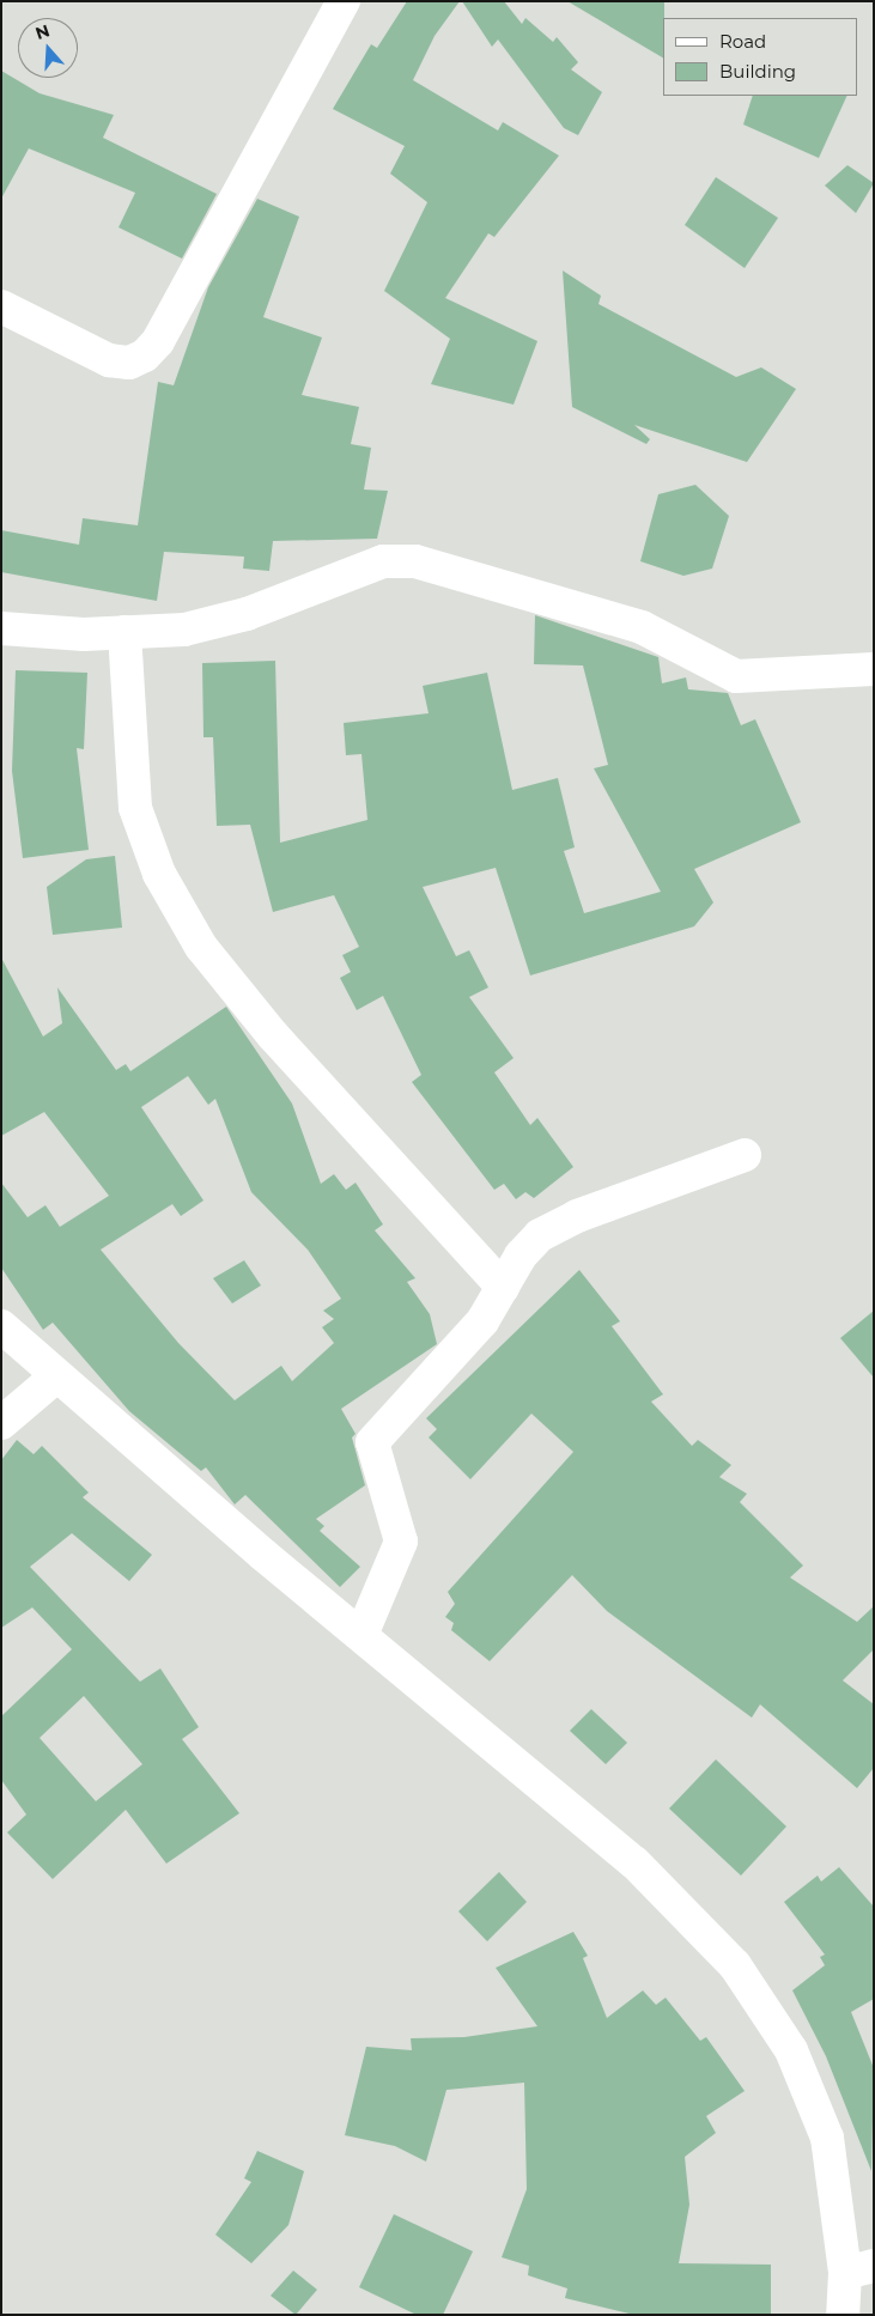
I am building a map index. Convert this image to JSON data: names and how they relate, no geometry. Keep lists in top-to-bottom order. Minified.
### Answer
{"legend":["Road","Building"],"north":"top"}
